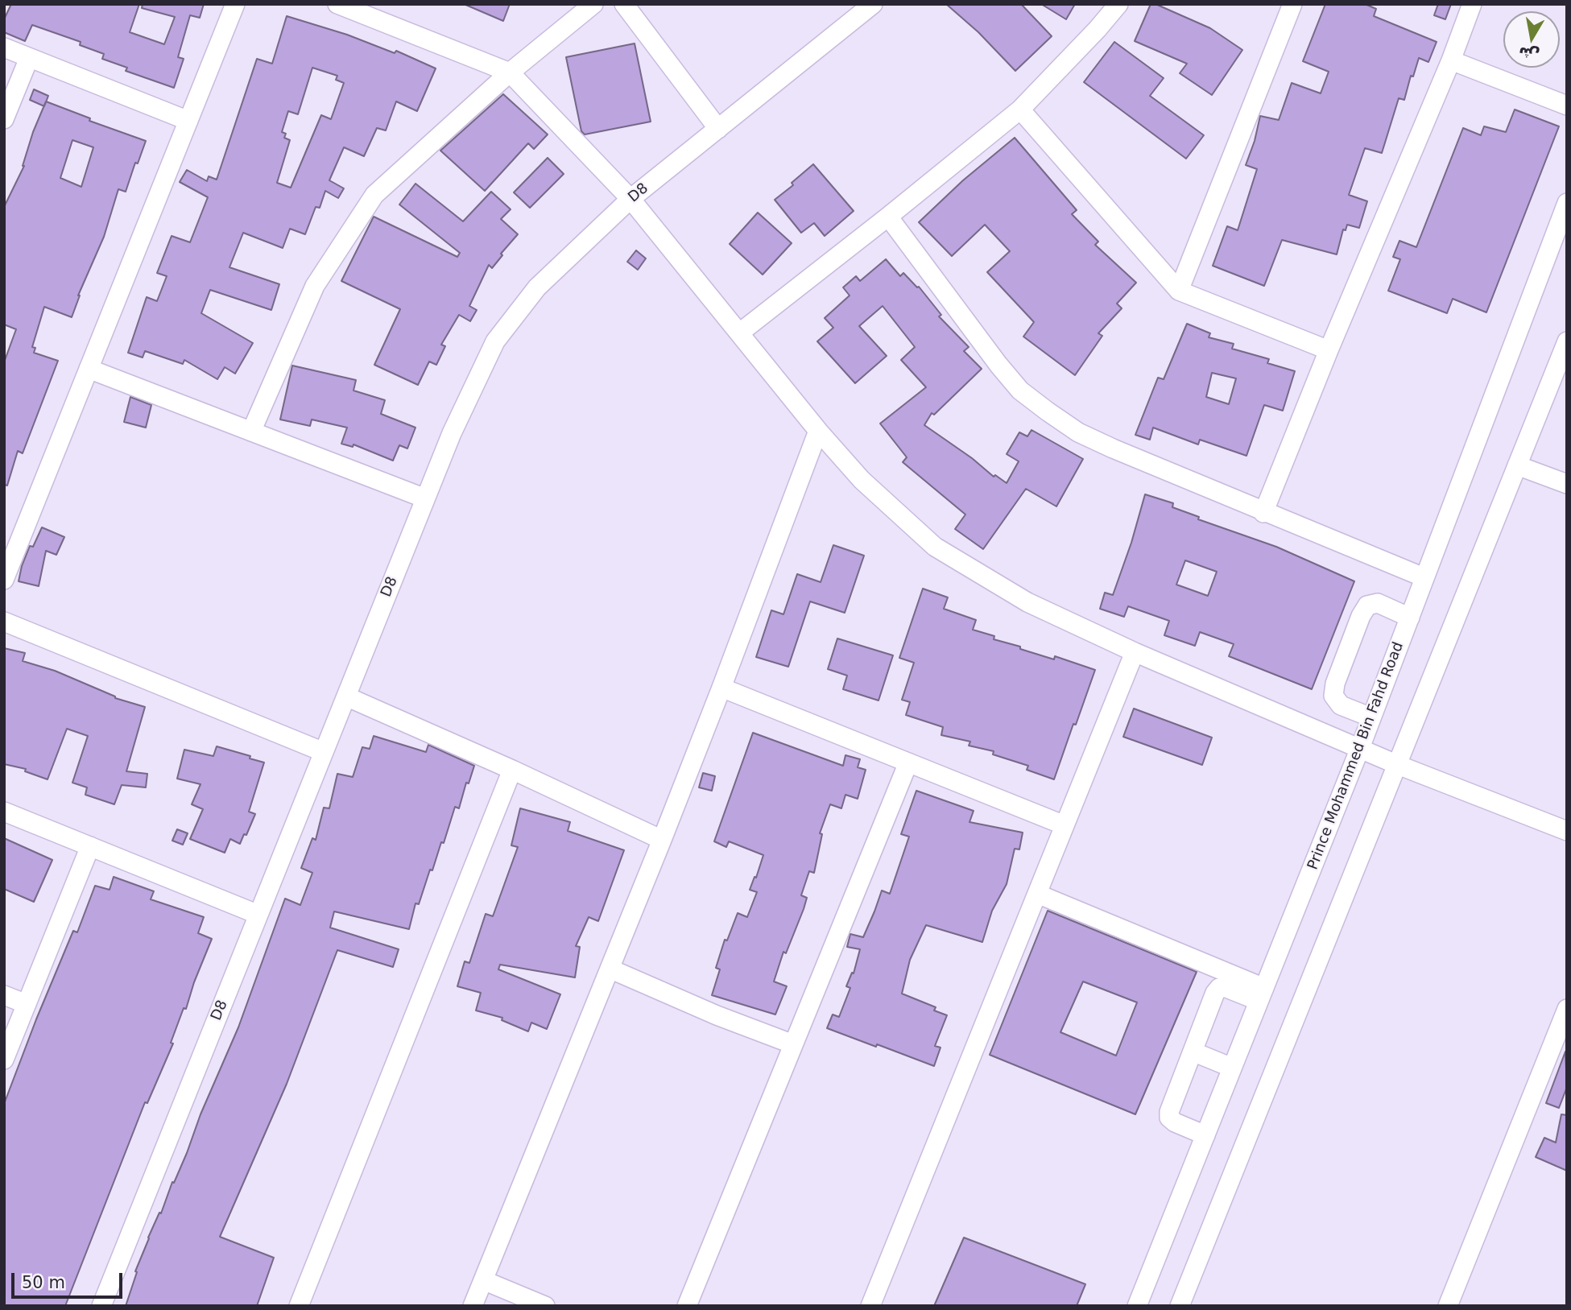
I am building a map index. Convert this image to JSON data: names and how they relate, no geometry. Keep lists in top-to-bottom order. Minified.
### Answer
{"streets":{"street":["D8","Prince Mohammed Bin Fahd Road"]},"scale_bar":"50 m","north":"bottom"}
